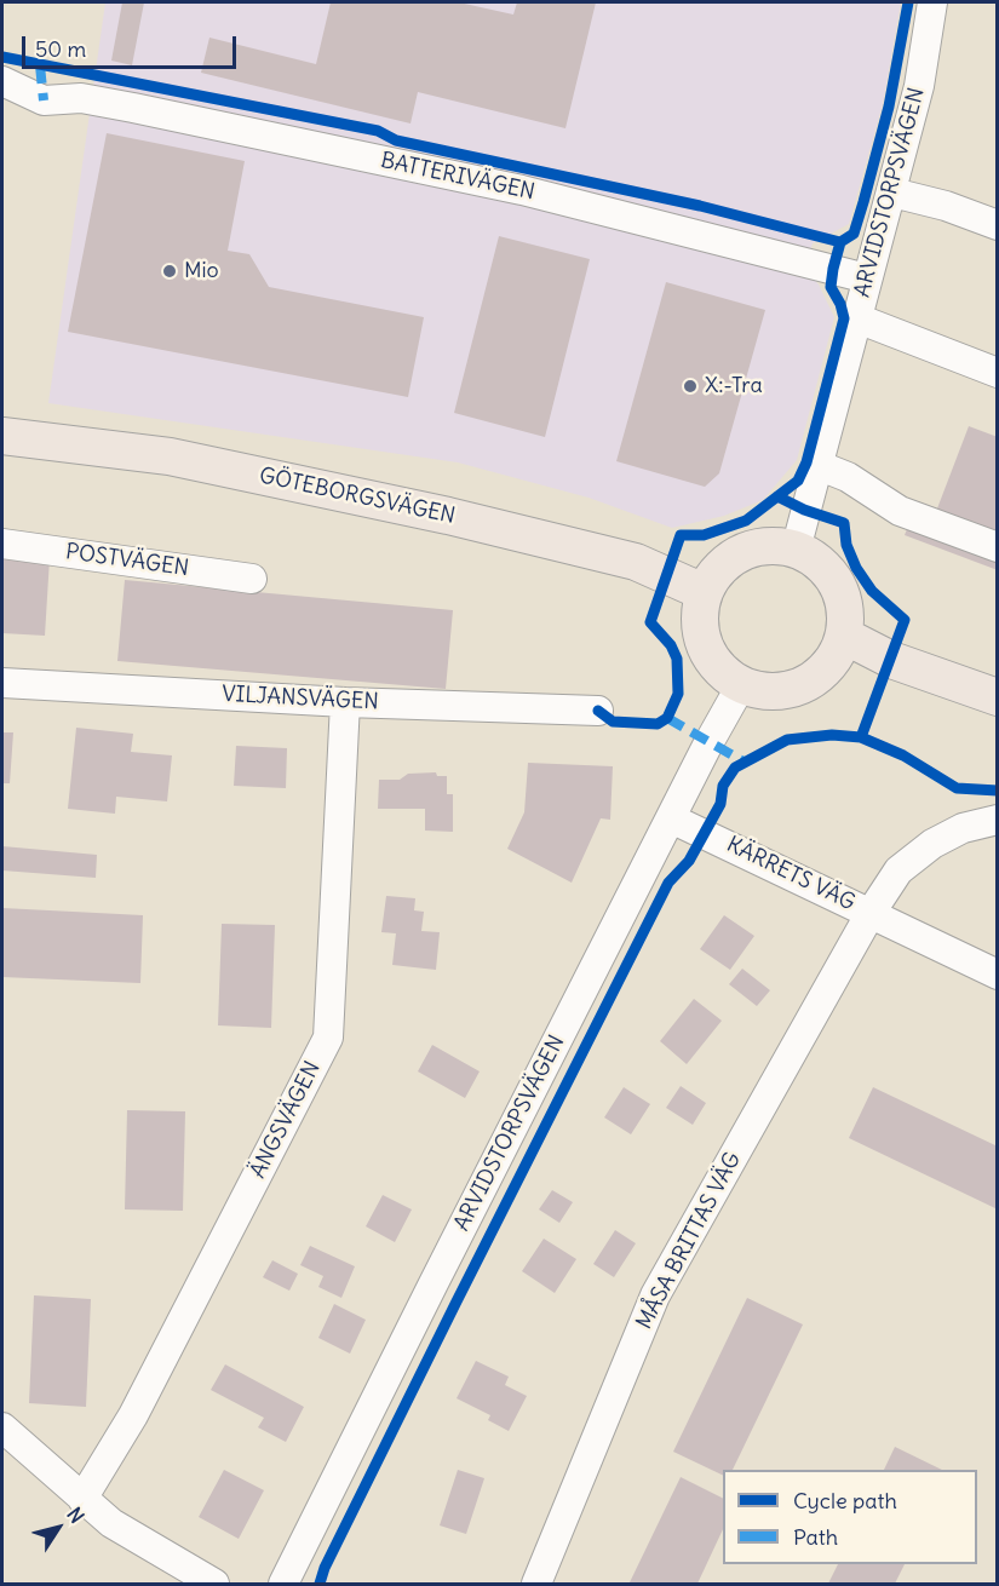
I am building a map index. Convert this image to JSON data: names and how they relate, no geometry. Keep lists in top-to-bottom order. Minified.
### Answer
{"streets":{"main road":["GÖTEBORGSVÄGEN"],"street":["BATTERIVÄGEN","ARVIDSTORPSVÄGEN","POSTVÄGEN","VILJANSVÄGEN","KÄRRETS VÄG","ÄNGSVÄGEN","MÅSA BRITTAS VÄG"]},"crossings":[["BATTERIVÄGEN","ARVIDSTORPSVÄGEN"],["ARVIDSTORPSVÄGEN","GÖTEBORGSVÄGEN"],["ARVIDSTORPSVÄGEN","KÄRRETS VÄG"],["VILJANSVÄGEN","ÄNGSVÄGEN"],["KÄRRETS VÄG","MÅSA BRITTAS VÄG"]],"places":["Mio","X:-Tra"],"legend":["Cycle path","Path"],"scale_bar":"50 m","north":"top right"}
